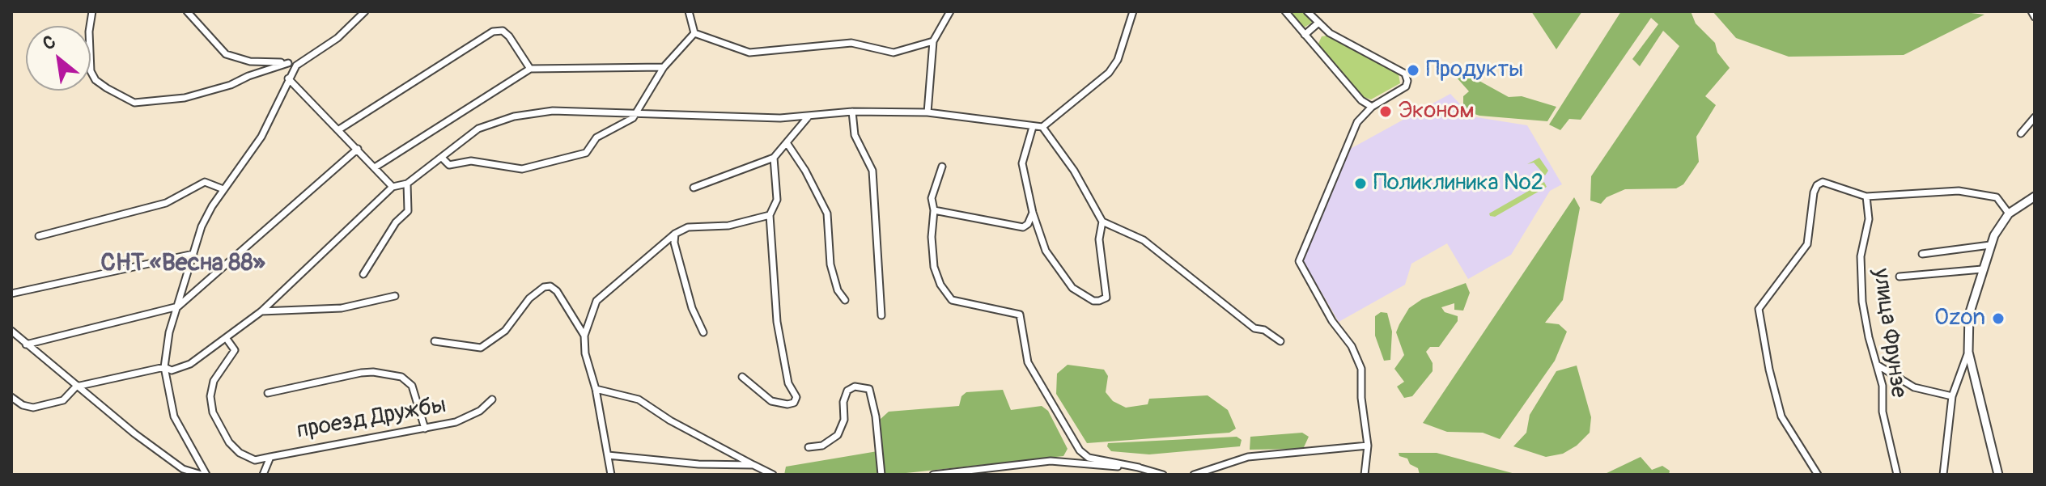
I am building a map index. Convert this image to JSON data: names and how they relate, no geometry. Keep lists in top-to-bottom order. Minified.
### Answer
{"streets":{"street":["улица Фрунзе","проезд Дружбы"]},"districts":["СНТ «Весна 88»"],"places":["Продукты","Эконом","Поликлиника №2","Ozon"],"north":"top left"}
